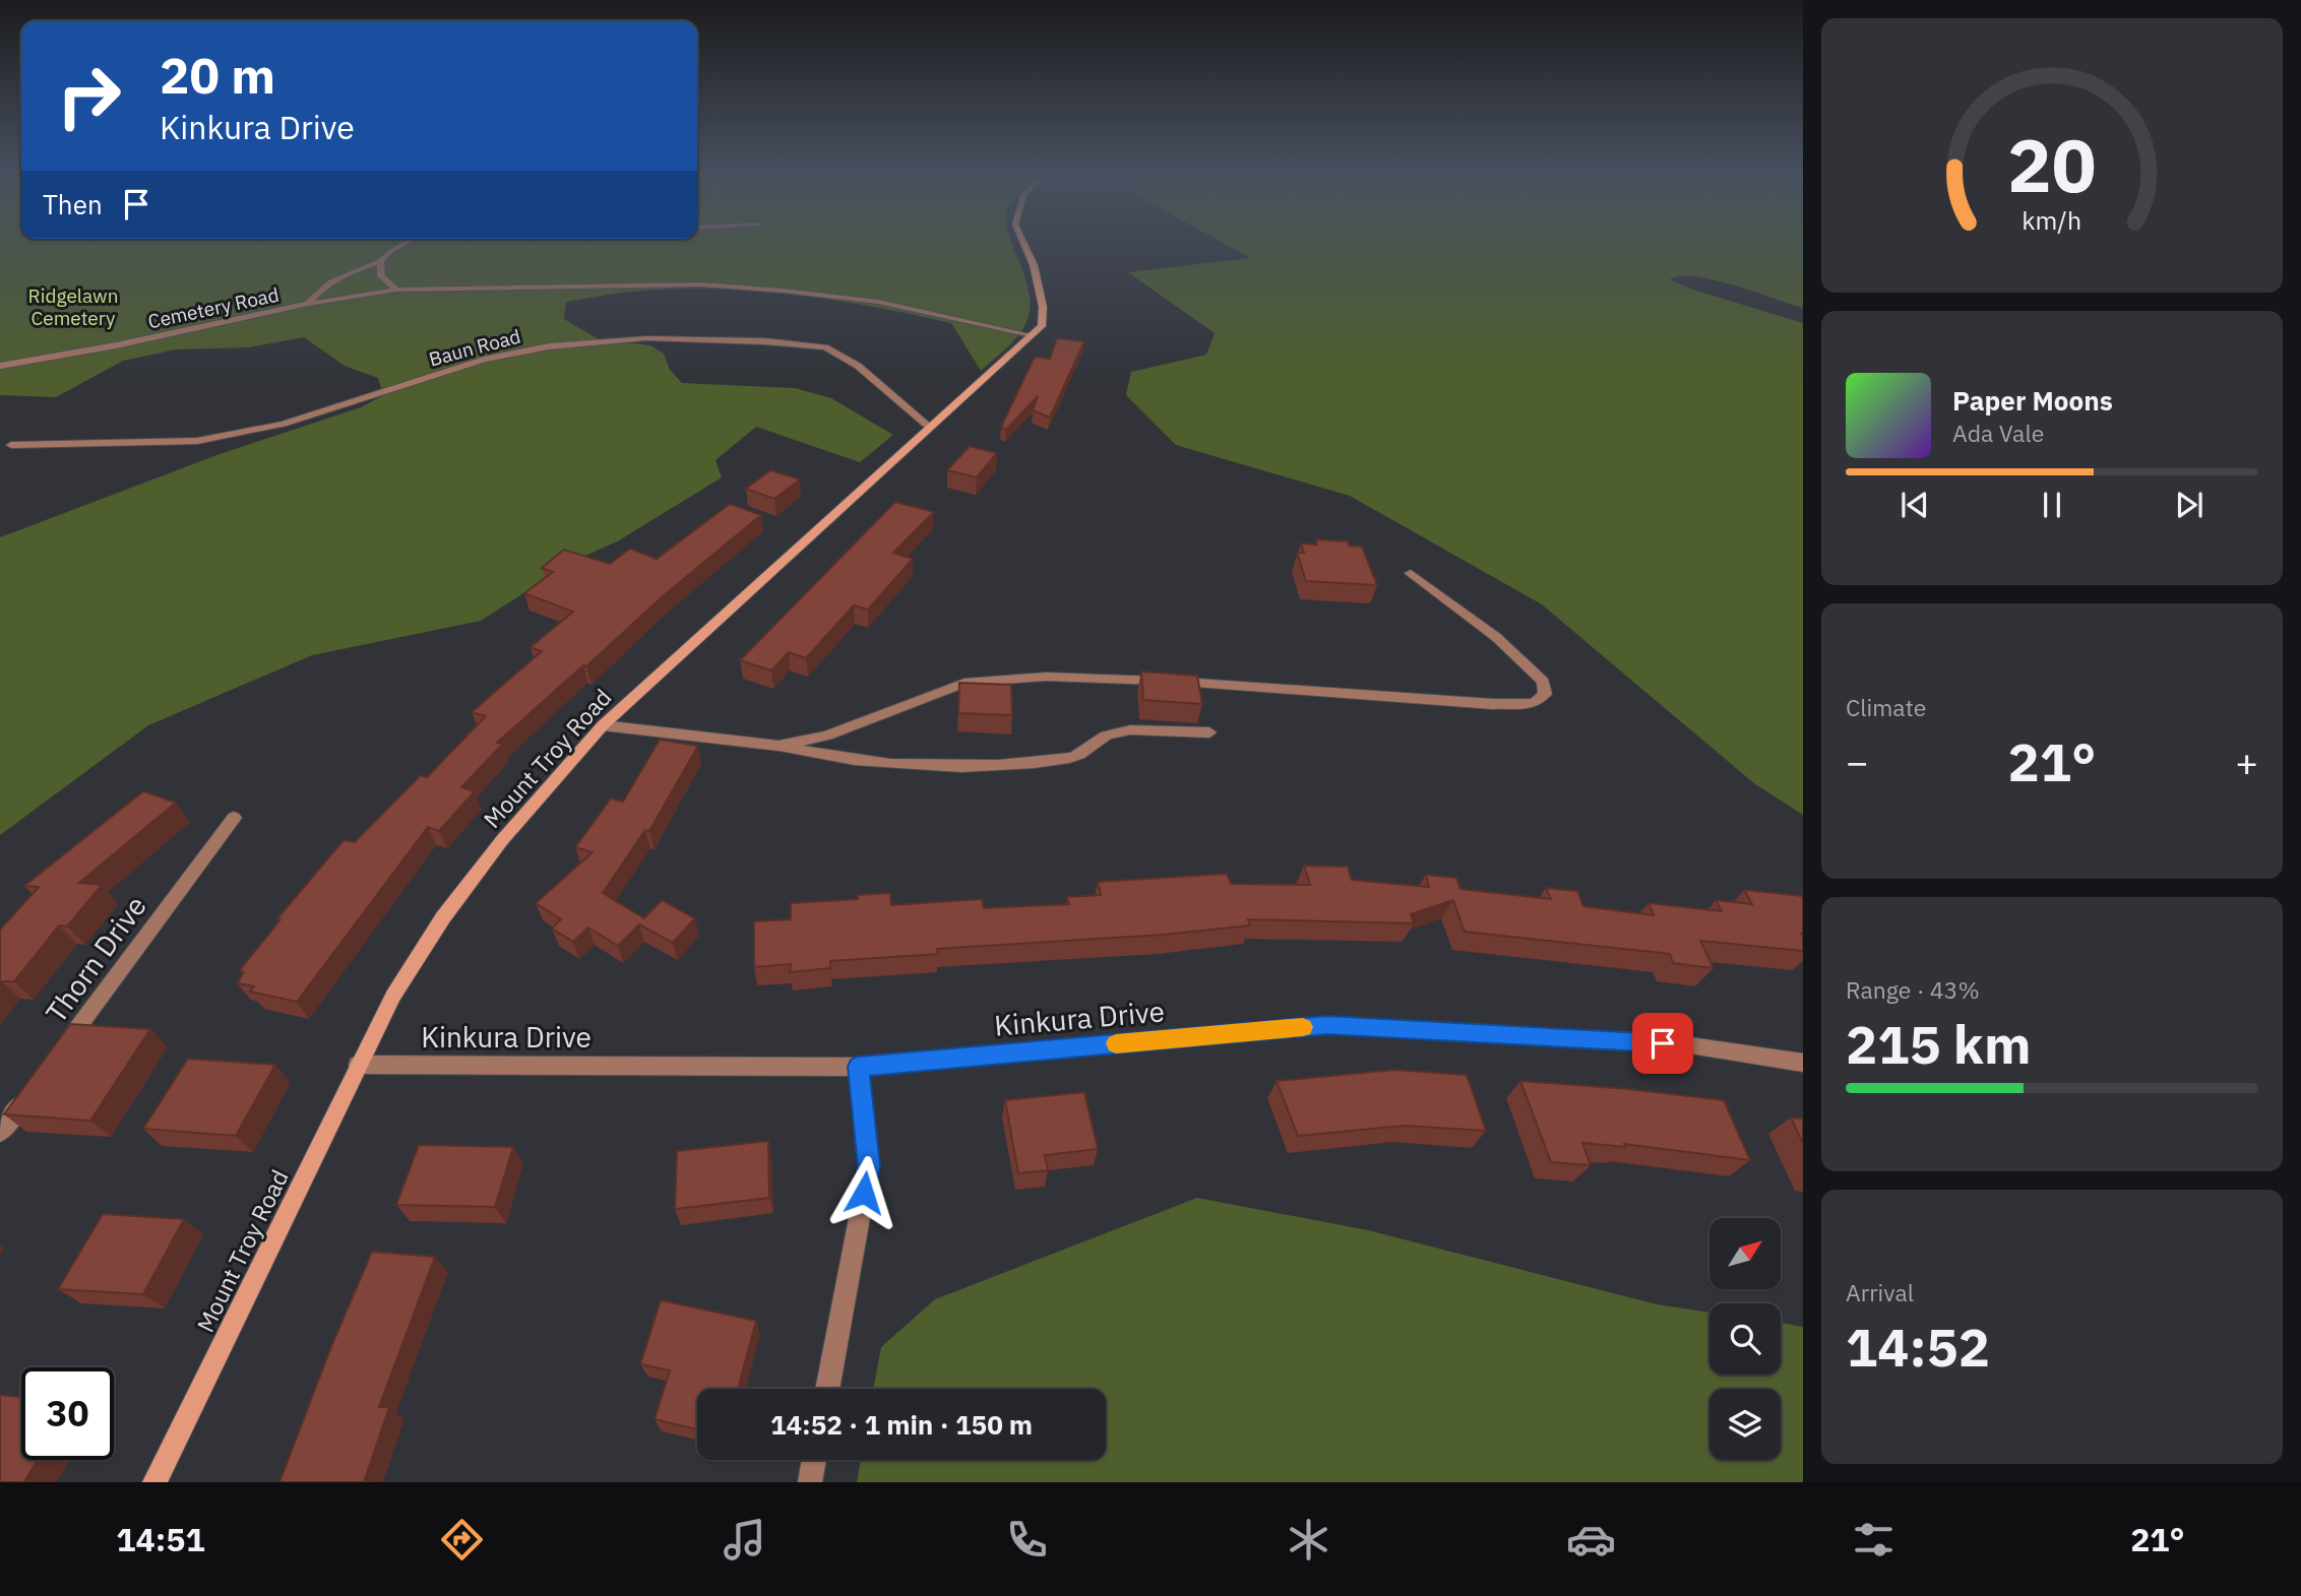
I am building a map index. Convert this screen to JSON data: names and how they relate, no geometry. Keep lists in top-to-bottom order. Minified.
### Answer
{"streets":{"street":["Cemetery Road","Baun Road","Mount Troy Road","Thorn Drive","Kinkura Drive"]},"crossings":[["Cemetery Road","Mount Troy Road"],["Baun Road","Mount Troy Road"],["Mount Troy Road","Kinkura Drive"]],"parks":["Ridgelawn Cemetery"],"north":"top right","page":{"turn":["20 m","Kinkura Drive"],"then":"Then","song":["Paper Moons","Ada Vale"],"tile":["Climate",["Range · 43%","215 km"],["Arrival","14:52"]],"heat":["−","21°","+"],"limit":"30","trip":"14:52 · 1 min · 150 m","tabs":["14:51","21°"],"gauge":["20","km/h"]}}
